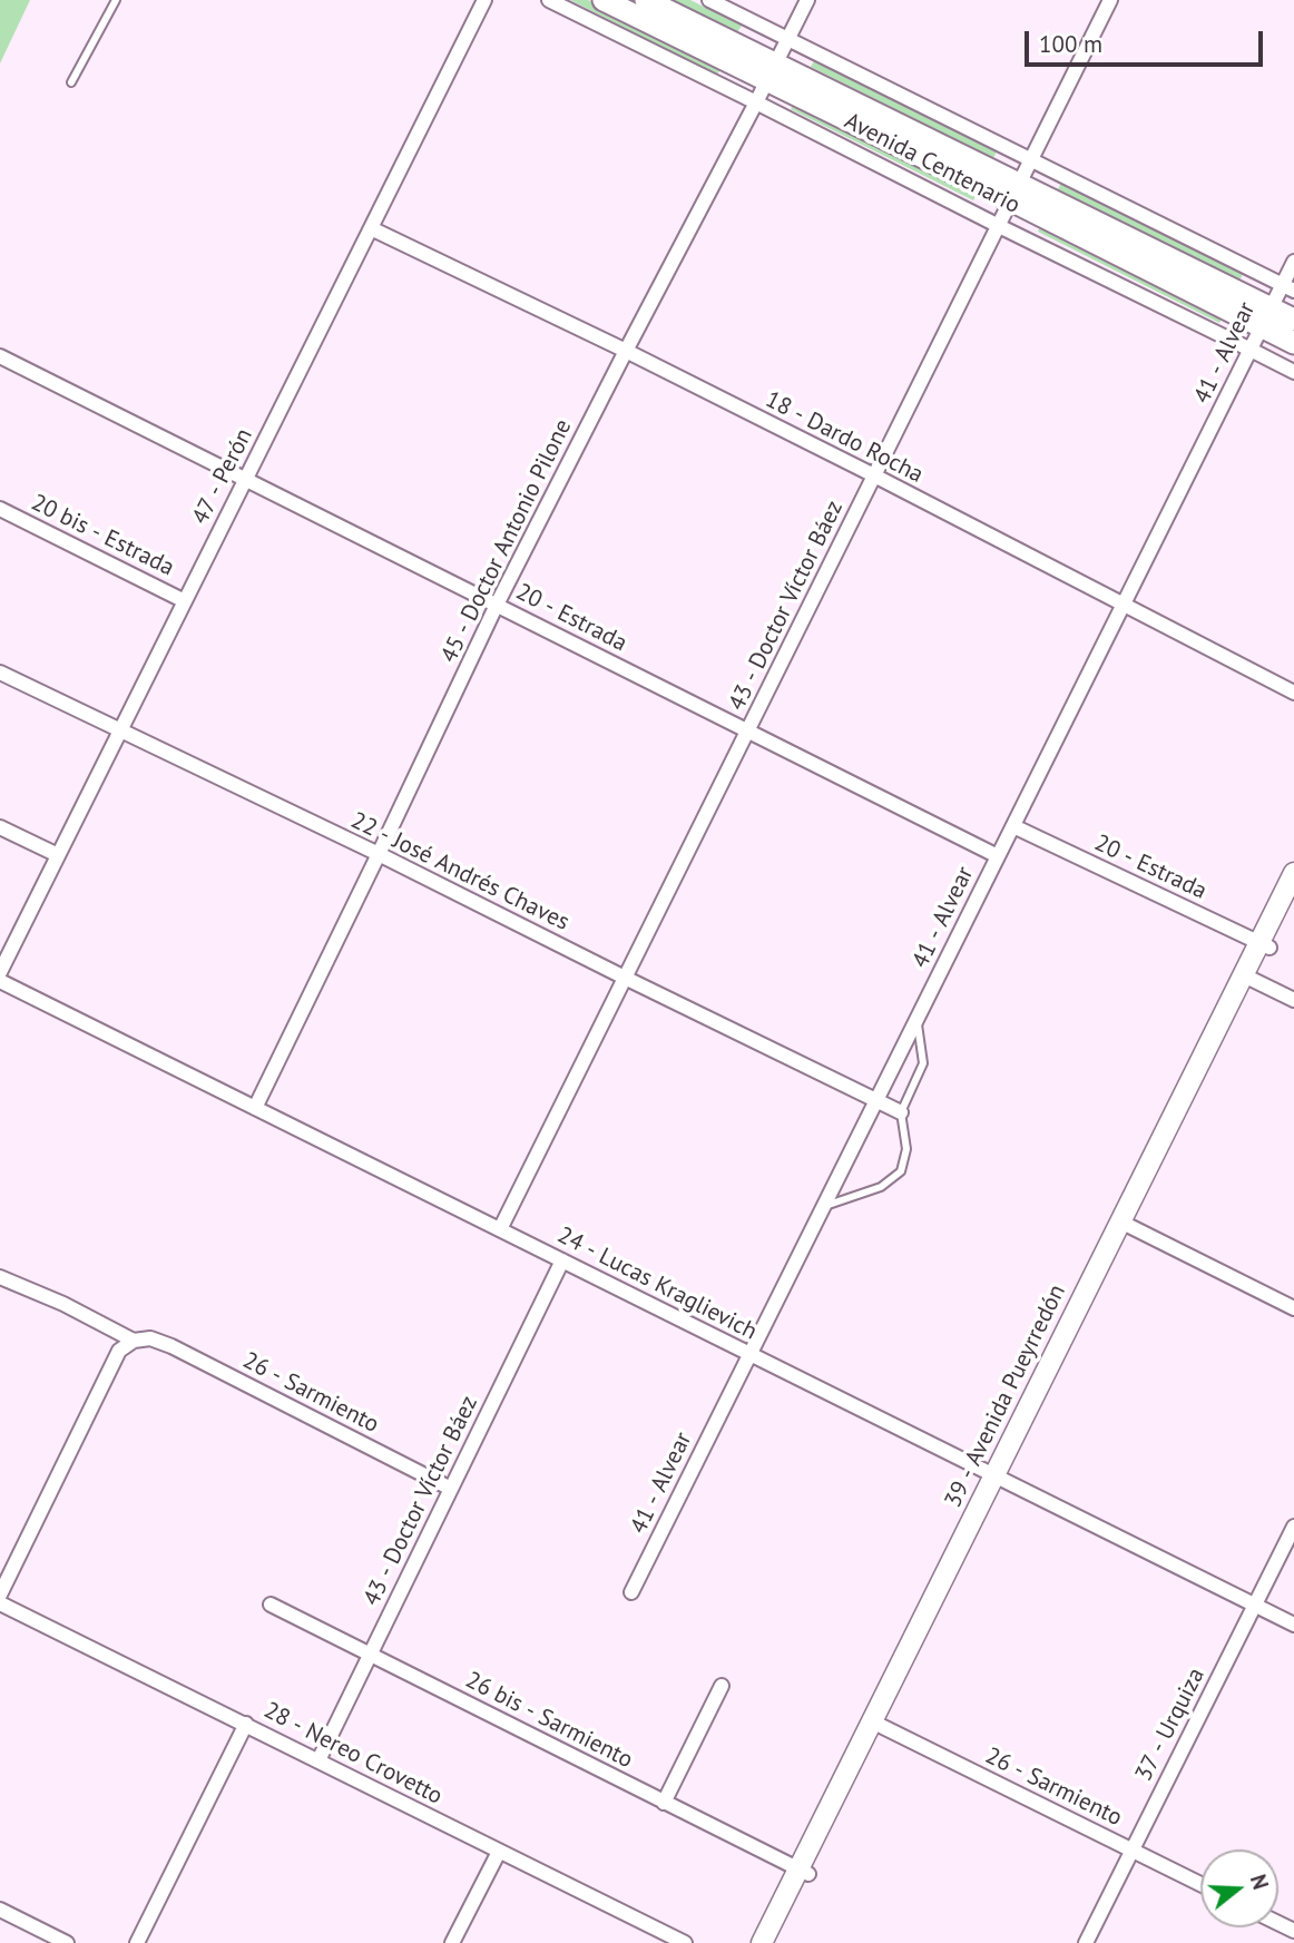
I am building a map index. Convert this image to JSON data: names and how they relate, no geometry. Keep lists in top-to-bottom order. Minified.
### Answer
{"streets":{"main road":["Avenida Centenario"],"street":["41 - Alvear","18 - Dardo Rocha","47 - Perón","20 bis - Estrada","45 - Doctor Antonio Pilone","43 - Doctor Víctor Báez","20 - Estrada","22 - José Andrés Chaves","24 - Lucas Kraglievich","26 - Sarmiento","39 - Avenida Pueyrredón","26 bis - Sarmiento","37 - Urquiza","28 - Nereo Crovetto"]},"crossings":[["Avenida Centenario","41 - Alvear"],["Avenida Centenario","45 - Doctor Antonio Pilone"],["Avenida Centenario","43 - Doctor Víctor Báez"],["41 - Alvear","18 - Dardo Rocha"],["41 - Alvear","20 - Estrada"],["41 - Alvear","22 - José Andrés Chaves"],["41 - Alvear","24 - Lucas Kraglievich"],["18 - Dardo Rocha","47 - Perón"],["18 - Dardo Rocha","45 - Doctor Antonio Pilone"],["18 - Dardo Rocha","43 - Doctor Víctor Báez"],["47 - Perón","20 bis - Estrada"],["47 - Perón","20 - Estrada"],["47 - Perón","22 - José Andrés Chaves"],["45 - Doctor Antonio Pilone","20 - Estrada"],["45 - Doctor Antonio Pilone","22 - José Andrés Chaves"],["45 - Doctor Antonio Pilone","24 - Lucas Kraglievich"],["43 - Doctor Víctor Báez","20 - Estrada"],["43 - Doctor Víctor Báez","22 - José Andrés Chaves"],["43 - Doctor Víctor Báez","24 - Lucas Kraglievich"],["43 - Doctor Víctor Báez","26 - Sarmiento"],["43 - Doctor Víctor Báez","26 bis - Sarmiento"],["43 - Doctor Víctor Báez","28 - Nereo Crovetto"],["20 - Estrada","39 - Avenida Pueyrredón"],["24 - Lucas Kraglievich","39 - Avenida Pueyrredón"],["24 - Lucas Kraglievich","37 - Urquiza"],["26 - Sarmiento","39 - Avenida Pueyrredón"],["26 - Sarmiento","37 - Urquiza"],["39 - Avenida Pueyrredón","26 bis - Sarmiento"]],"scale_bar":"100 m","north":"right"}
